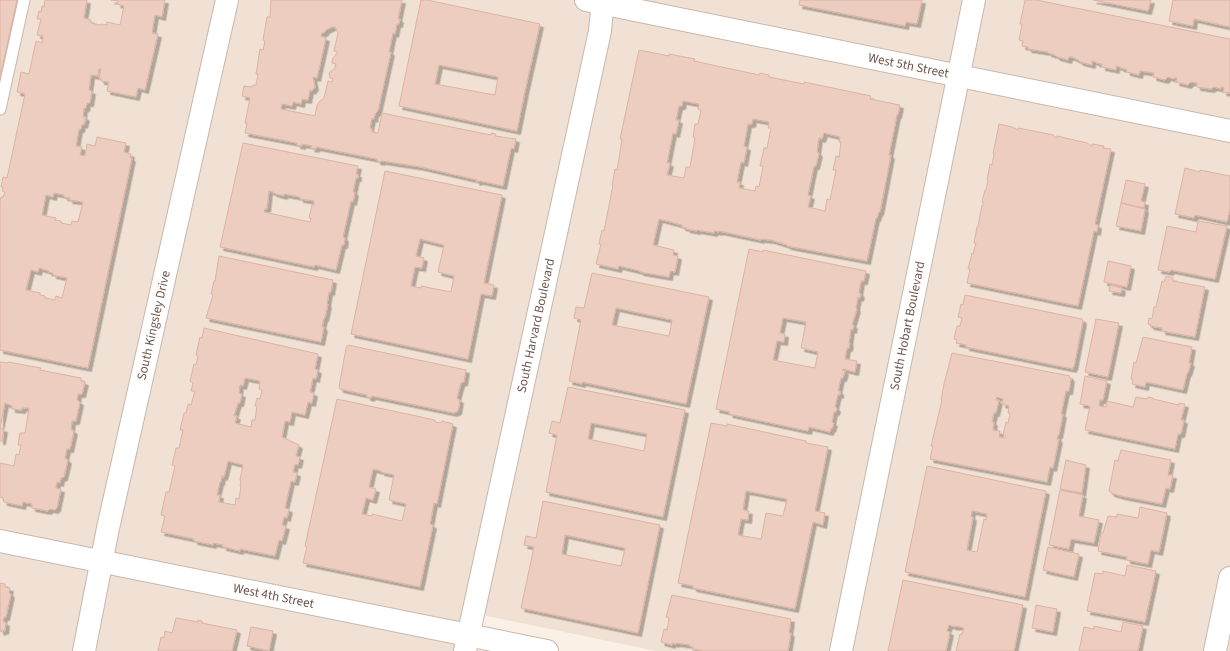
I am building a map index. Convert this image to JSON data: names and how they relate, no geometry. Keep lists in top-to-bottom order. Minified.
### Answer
{"streets":{"street":["West 5th Street","South Kingsley Drive","South Hobart Boulevard","South Harvard Boulevard","West 4th Street"]},"crossings":[["West 5th Street","South Hobart Boulevard"],["West 5th Street","South Harvard Boulevard"],["South Kingsley Drive","West 4th Street"],["South Harvard Boulevard","West 4th Street"]]}
